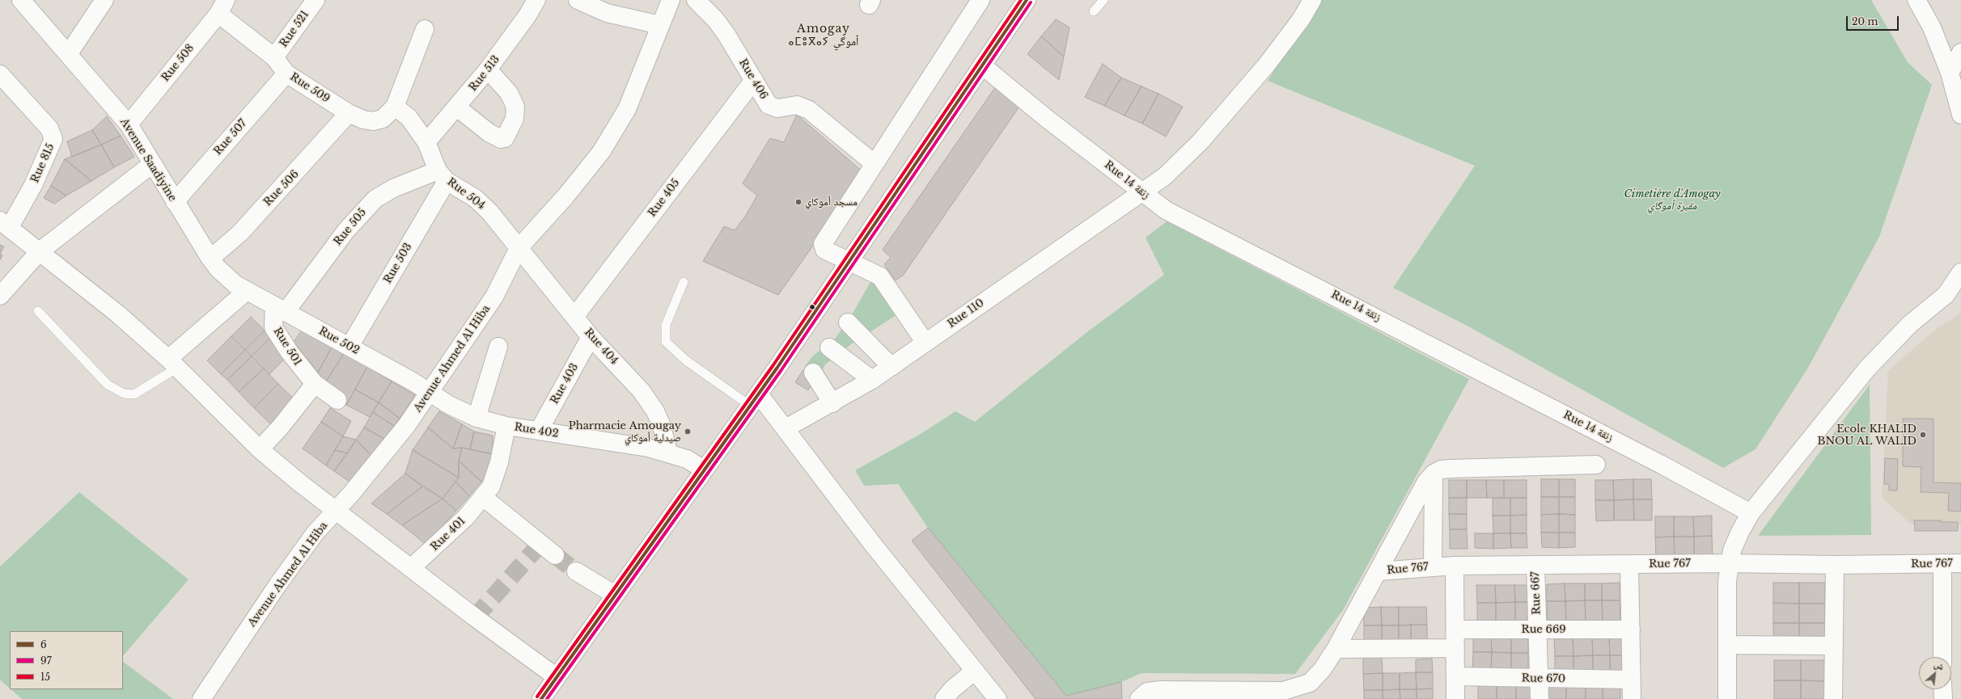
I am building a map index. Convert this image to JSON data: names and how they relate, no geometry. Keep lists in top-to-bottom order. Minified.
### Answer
{"streets":{"street":["Rue 521","Rue 508","Rue 513","Rue 406","Rue 509","Rue 507","Avenue Saadiyine","Rue 815","Rue 14 زنقة","Rue 506","Rue 504","Rue 405","Rue 505","Rue 503","Rue 110","Rue 502","Rue 501","Rue 404","Avenue Ahmed Al Hiba","Rue 403","Rue 402","Rue 401","Rue 767","Rue 667","Rue 669","Rue 670"]},"crossings":[["Rue 521","Rue 509"],["Rue 508","Rue 509"],["Rue 508","Avenue Saadiyine"],["Rue 513","Rue 504"],["Rue 406","Rue 405"],["Rue 509","Rue 507"],["Rue 509","Rue 506"],["Rue 509","Rue 504"],["Rue 507","Avenue Saadiyine"],["Avenue Saadiyine","Rue 506"],["Avenue Saadiyine","Rue 502"],["Rue 14 زنقة","Rue 110"],["Rue 504","Rue 505"],["Rue 504","Rue 503"],["Rue 504","Rue 404"],["Rue 504","Avenue Ahmed Al Hiba"],["Rue 405","Rue 404"],["Rue 505","Rue 503"],["Rue 505","Rue 502"],["Rue 505","Rue 501"],["Rue 503","Rue 502"],["Rue 502","Rue 501"],["Rue 502","Avenue Ahmed Al Hiba"],["Rue 502","Rue 402"],["Rue 404","Avenue Ahmed Al Hiba"],["Rue 404","Rue 403"],["Rue 404","Rue 402"],["Avenue Ahmed Al Hiba","Rue 402"],["Rue 403","Rue 402"],["Rue 402","Rue 401"],["Rue 767","Rue 667"],["Rue 667","Rue 669"],["Rue 667","Rue 670"]],"districts":["Amogay ⴰⵎⵓⴳⴰⵢ أموگي"],"parks":["Cimetière d'Amogay مقبرة أموگاي"],"places":["مسجد أموكاي","Pharmacie Amougay صيدلية أموكاي","Ecole KHALID BNOU AL WALID"],"lines":["transit line 6","transit line 15","transit line 97"],"legend":["6","97","15"],"scale_bar":"20 m","north":"top right"}
